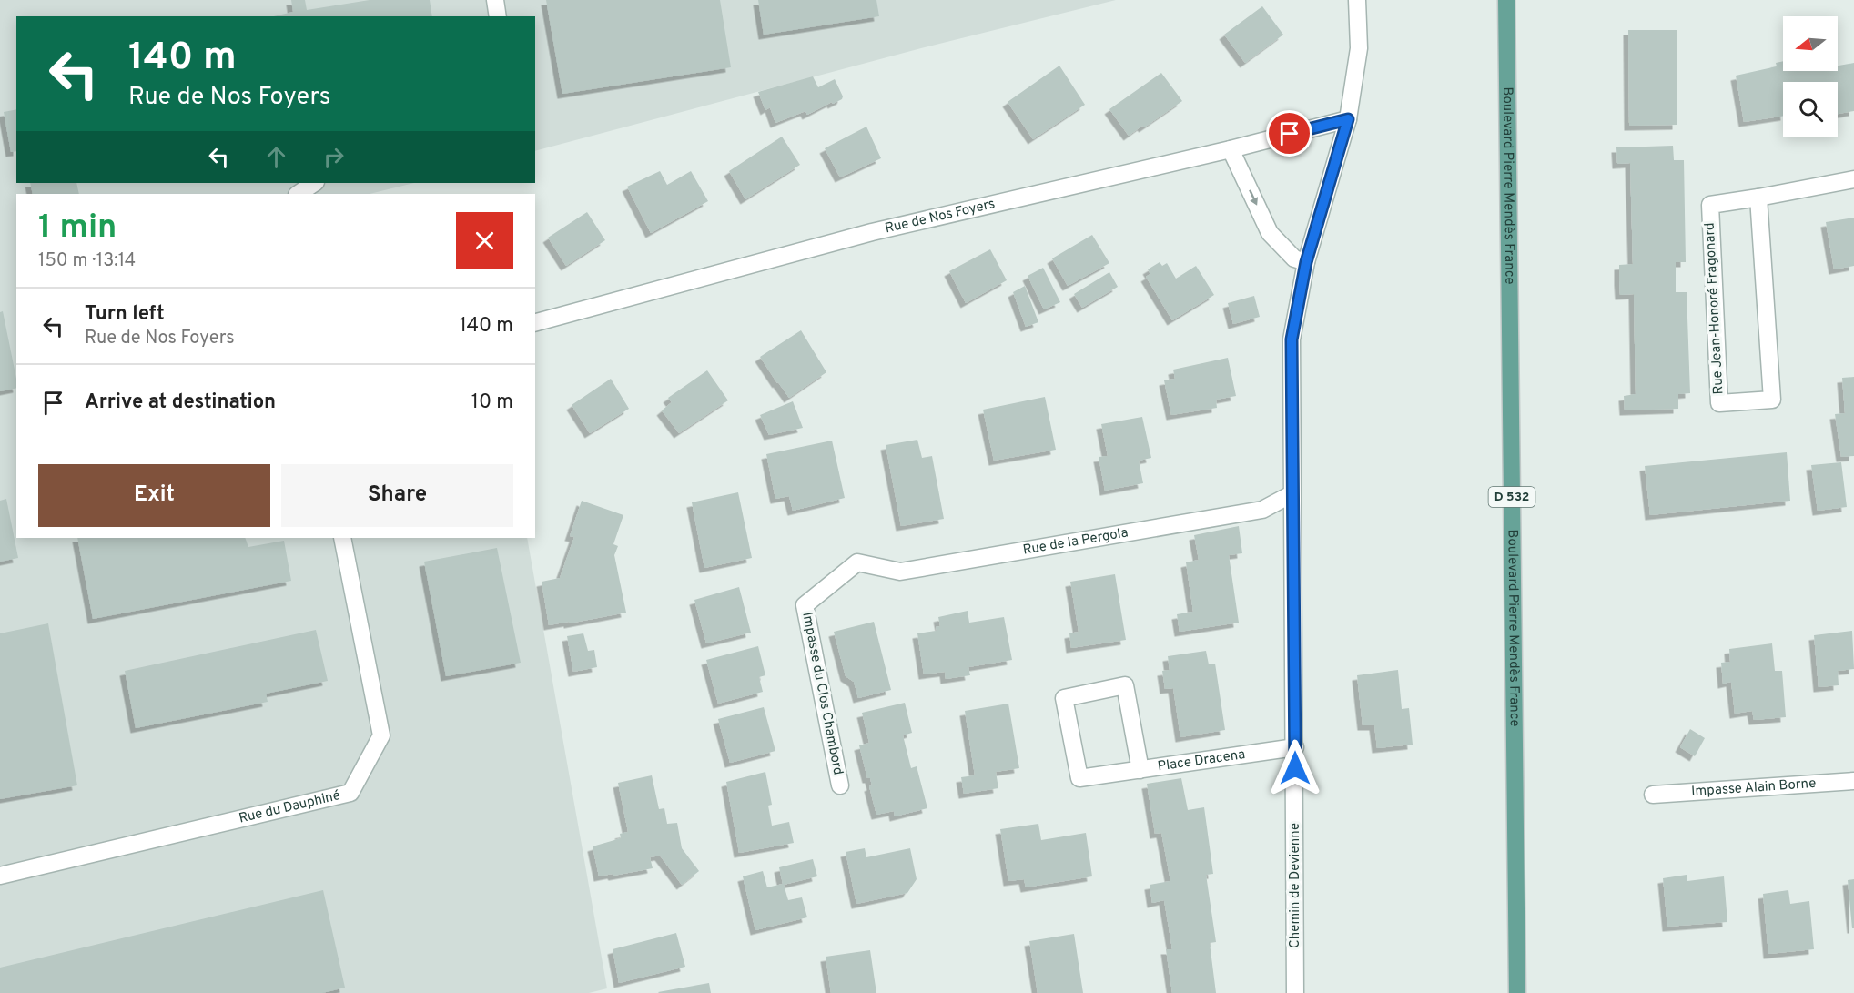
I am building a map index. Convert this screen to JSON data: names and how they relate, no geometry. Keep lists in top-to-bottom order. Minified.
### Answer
{"streets":{"main road":["Boulevard Pierre Mendès France","D 532"],"street":["Rue de Nos Foyers","Rue Jean-Honoré Fragonard","Rue de la Pergola","Impasse du Clos Chambord","Place Dracena","Impasse Alain Borne","Rue du Dauphiné","Chemin de Devienne"]},"crossings":[["Rue de Nos Foyers","Chemin de Devienne"],["Rue de la Pergola","Impasse du Clos Chambord"],["Rue de la Pergola","Chemin de Devienne"],["Place Dracena","Chemin de Devienne"]],"north":"left","page":{"turn":["140 m","Rue de Nos Foyers"],"heading":["1 min","150 m · 13:14"],"list":[{"name":"Turn left","note":"Rue de Nos Foyers","value":"140 m"},{"name":"Arrive at destination","value":"10 m"}],"buttons":["Exit","Share"]}}
